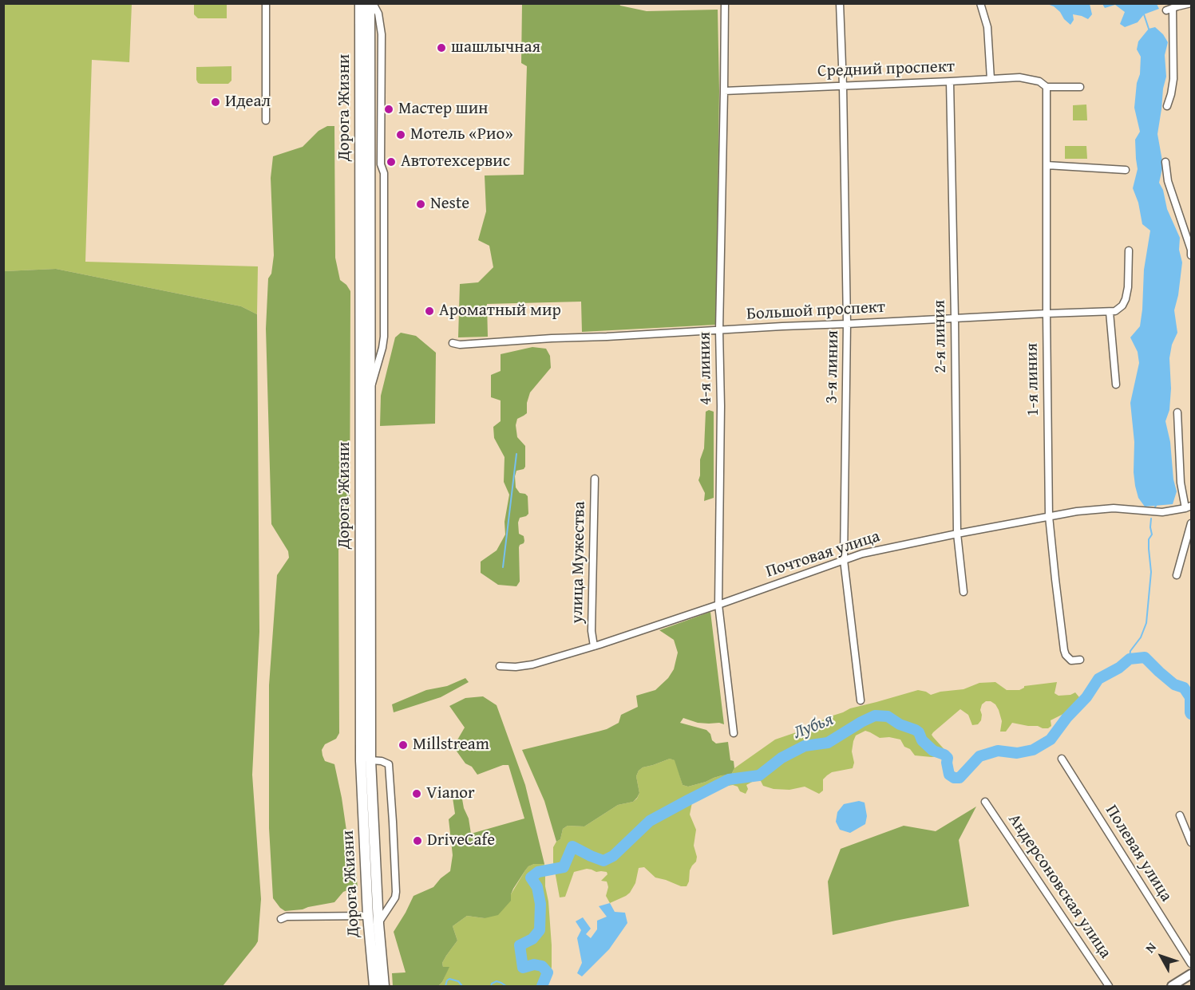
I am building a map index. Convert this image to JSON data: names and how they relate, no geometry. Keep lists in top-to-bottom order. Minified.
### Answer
{"streets":{"main road":["Дорога Жизни"],"street":["Средний проспект","Большой проспект","2-я линия","3-я линия","4-я линия","1-я линия","Почтовая улица","улица Мужества","Полевая улица","Андерсоновская улица"]},"crossings":[["Средний проспект","2-я линия"],["Средний проспект","3-я линия"],["Средний проспект","4-я линия"],["Средний проспект","1-я линия"],["Большой проспект","2-я линия"],["Большой проспект","3-я линия"],["Большой проспект","4-я линия"],["Большой проспект","1-я линия"],["2-я линия","Почтовая улица"],["3-я линия","Почтовая улица"],["4-я линия","Почтовая улица"],["1-я линия","Почтовая улица"],["Почтовая улица","улица Мужества"]],"water":["Лубья"],"places":["шашлычная","Идеал","Мастер шин","Мотель «Рио»","Автотехсервис","Neste","Ароматный мир","Millstream","Vianor","DriveCafe"],"north":"top left"}
